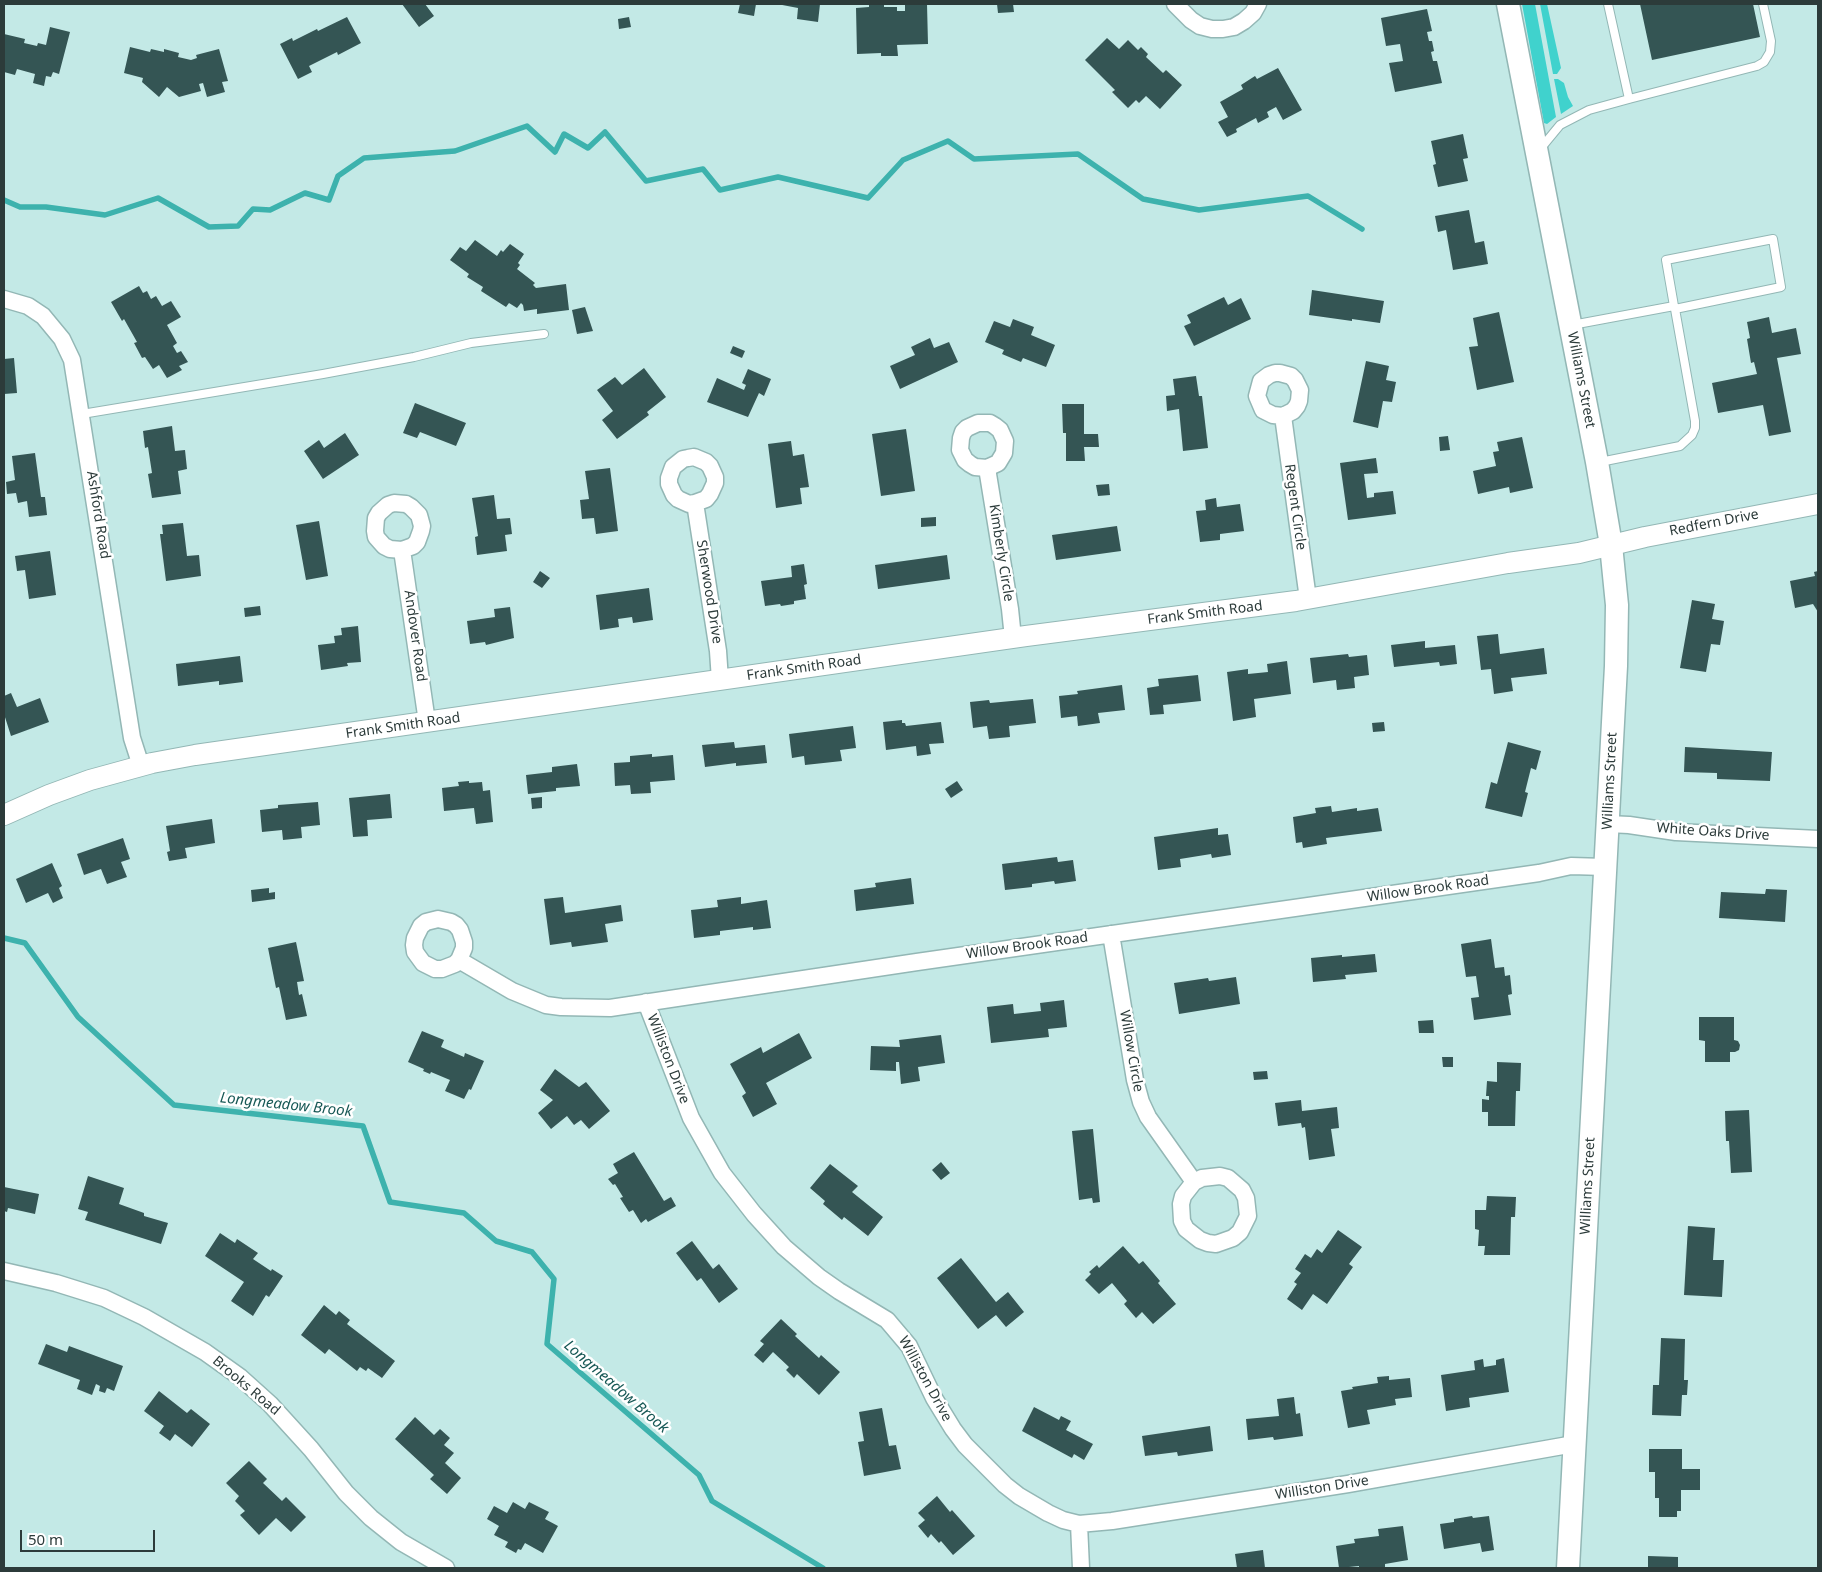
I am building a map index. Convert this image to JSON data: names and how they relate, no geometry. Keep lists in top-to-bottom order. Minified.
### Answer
{"streets":{"main road":["Williams Street"],"street":["Regent Circle","Ashford Road","Redfern Drive","Kimberly Circle","Sherwood Drive","Frank Smith Road","Andover Road","White Oaks Drive","Willow Brook Road","Willow Circle","Williston Drive","Brooks Road"]},"crossings":[["Williams Street","Redfern Drive"],["Williams Street","Frank Smith Road"],["Williams Street","White Oaks Drive"],["Williams Street","Willow Brook Road"],["Williams Street","Williston Drive"],["Regent Circle","Frank Smith Road"],["Ashford Road","Frank Smith Road"],["Redfern Drive","Frank Smith Road"],["Kimberly Circle","Frank Smith Road"],["Sherwood Drive","Frank Smith Road"],["Frank Smith Road","Andover Road"],["Willow Brook Road","Willow Circle"],["Willow Brook Road","Williston Drive"]],"water":["Longmeadow Brook"],"scale_bar":"50 m"}
